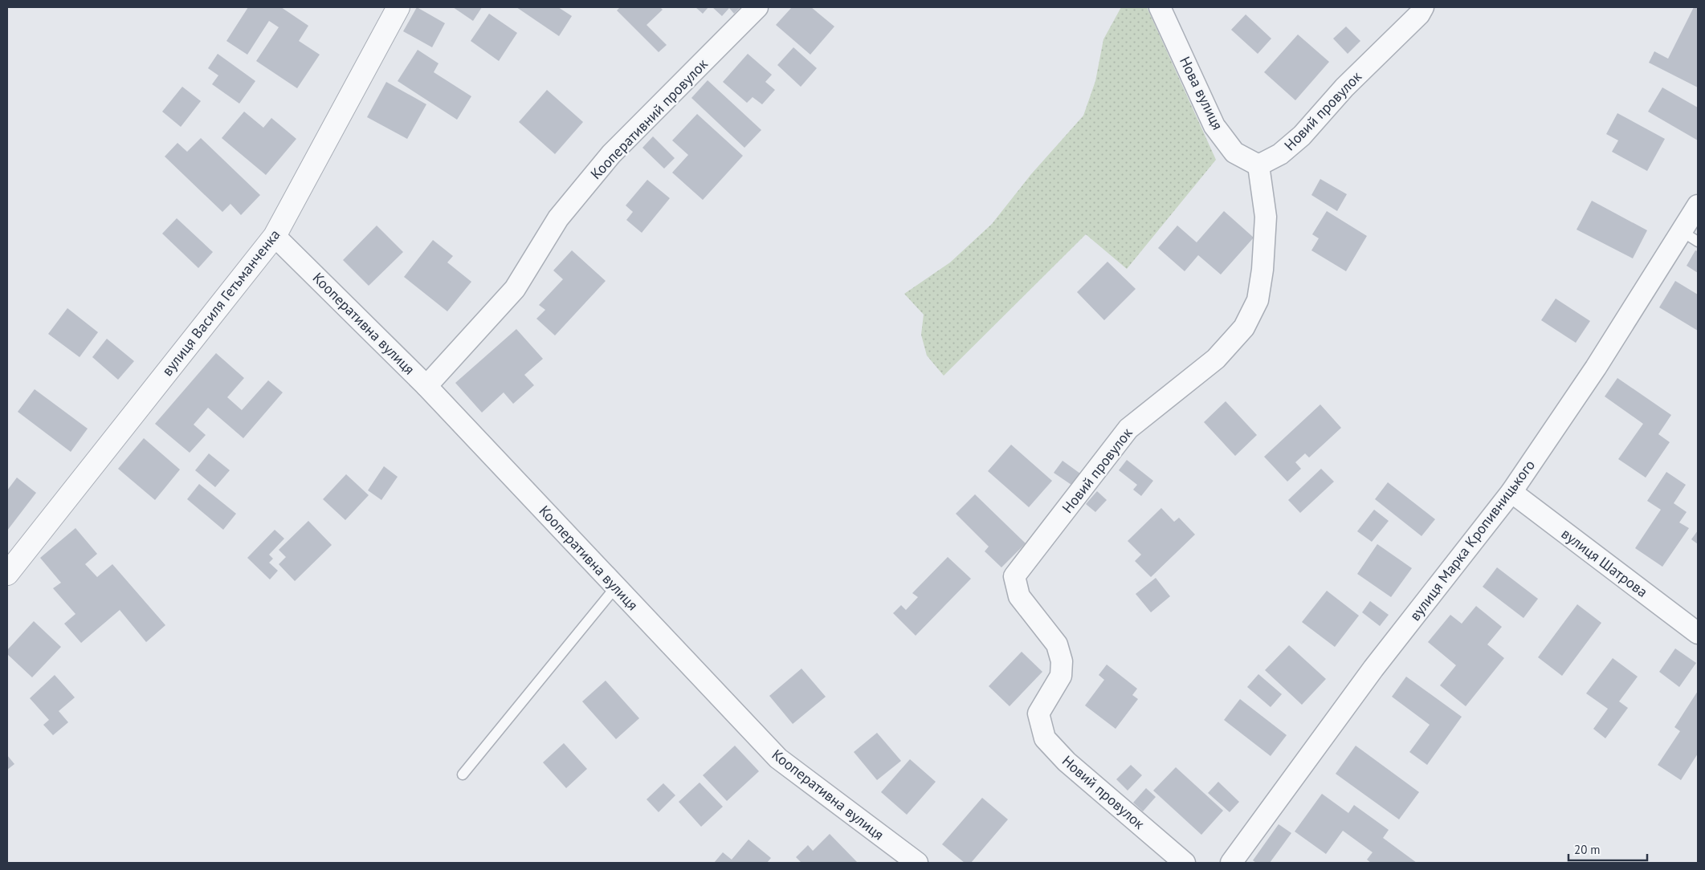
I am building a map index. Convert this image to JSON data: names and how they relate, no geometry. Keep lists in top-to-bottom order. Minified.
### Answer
{"streets":{"street":["Нова вулиця","Новий провулок","Кооперативний провулок","вулиця Василя Гетьманченка","Кооперативна вулиця","вулиця Марка Кропивницького","вулиця Шатрова"]},"crossings":[["Нова вулиця","Новий провулок"],["Кооперативний провулок","Кооперативна вулиця"],["вулиця Василя Гетьманченка","Кооперативна вулиця"],["вулиця Марка Кропивницького","вулиця Шатрова"]],"scale_bar":"20 m"}
